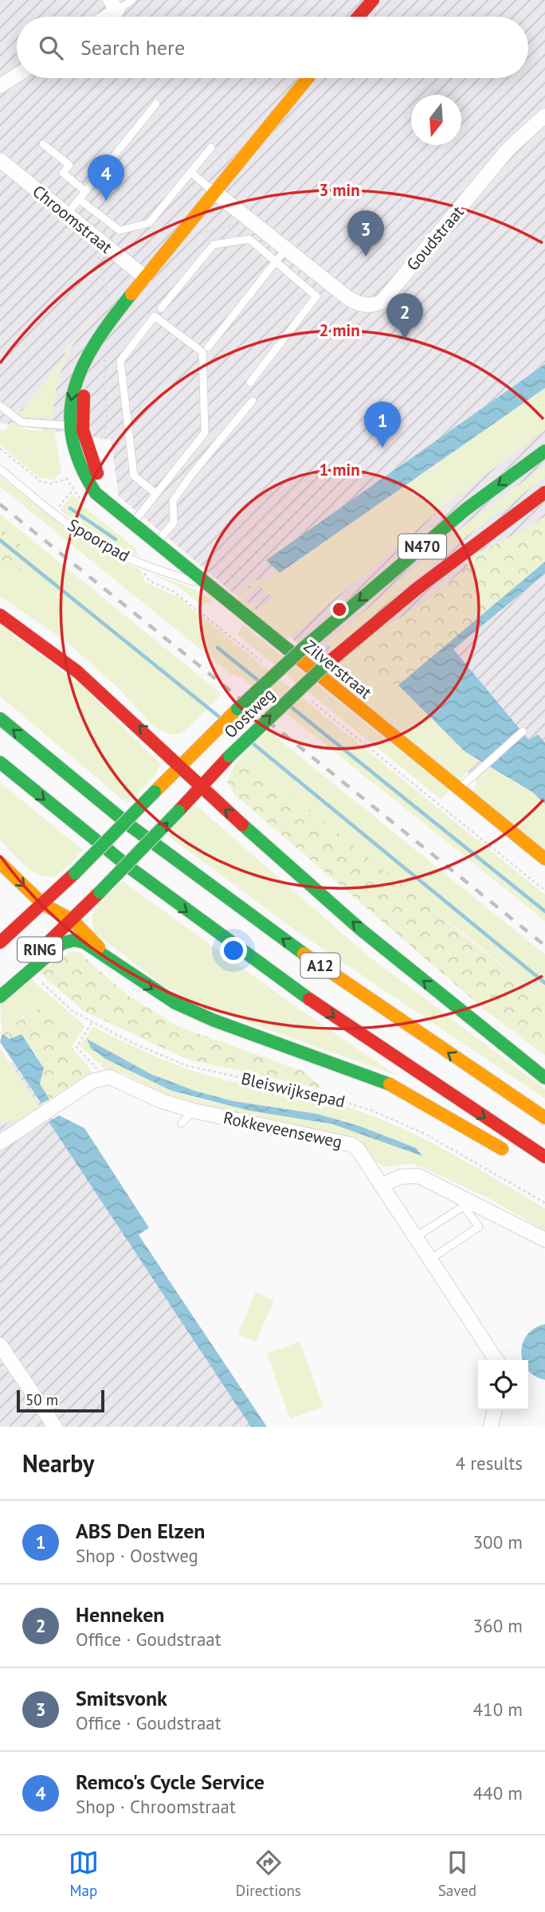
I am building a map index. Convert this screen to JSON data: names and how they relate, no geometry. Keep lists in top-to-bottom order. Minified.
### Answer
{"streets":{"main road":["N470","Zilverstraat","Oostweg","RING","A12"],"street":["Chroomstraat","Goudstraat","Rokkeveenseweg"],"lane":["Spoorpad"],"path":["Bleiswijksepad"]},"crossings":[["Chroomstraat","Zilverstraat"],["Goudstraat","Zilverstraat"],["Spoorpad","Zilverstraat"]],"scale_bar":"50 m","north":"bottom","page":{"search":"Search here","pins":["4","3","2","1"],"scale":"50 m","heading":["Nearby","4 results"],"list":[{"mark":"1","name":"ABS Den Elzen","note":"Shop · Oostweg","value":"300 m"},{"mark":"2","name":"Henneken","note":"Office · Goudstraat","value":"360 m"},{"mark":"3","name":"Smitsvonk","note":"Office · Goudstraat","value":"410 m"},{"mark":"4","name":"Remco's Cycle Service","note":"Shop · Chroomstraat","value":"440 m"}],"nav":["Map","Directions","Saved"]},"rings":["3 min","2 min","1 min"]}
